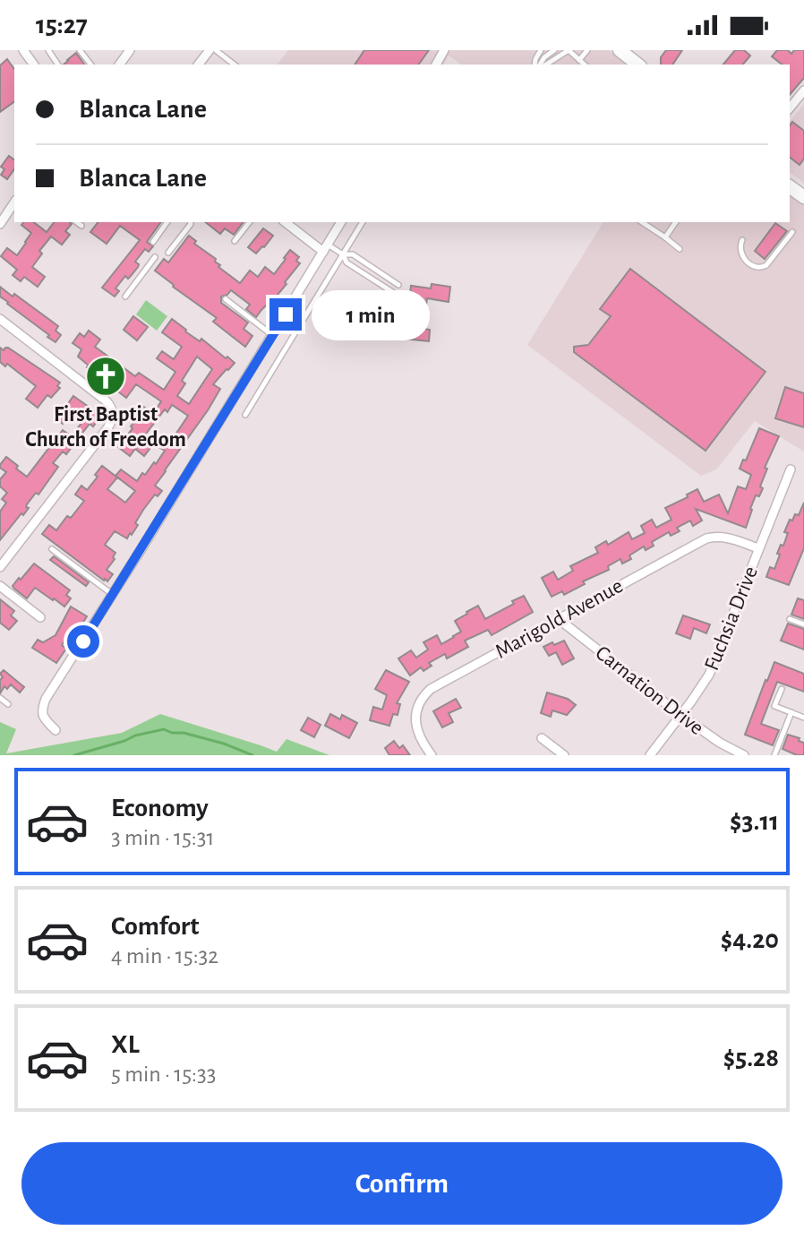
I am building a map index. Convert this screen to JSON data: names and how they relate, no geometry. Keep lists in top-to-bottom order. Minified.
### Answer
{"streets":{"street":["Marigold Avenue","Fuchsia Drive","Carnation Drive"]},"crossings":[["Marigold Avenue","Fuchsia Drive"],["Marigold Avenue","Carnation Drive"],["Fuchsia Drive","Carnation Drive"]],"places":{"church":["First Baptist Church of Freedom"]},"page":{"status":"15:27","banner":["Blanca Lane","Blanca Lane"],"bubble":"1 min","list":[{"name":"Economy","note":"3 min · 15:31","value":"$3.11"},{"name":"Comfort","note":"4 min · 15:32","value":"$4.20"},{"name":"XL","note":"5 min · 15:33","value":"$5.28"}],"buttons":"Confirm"}}
